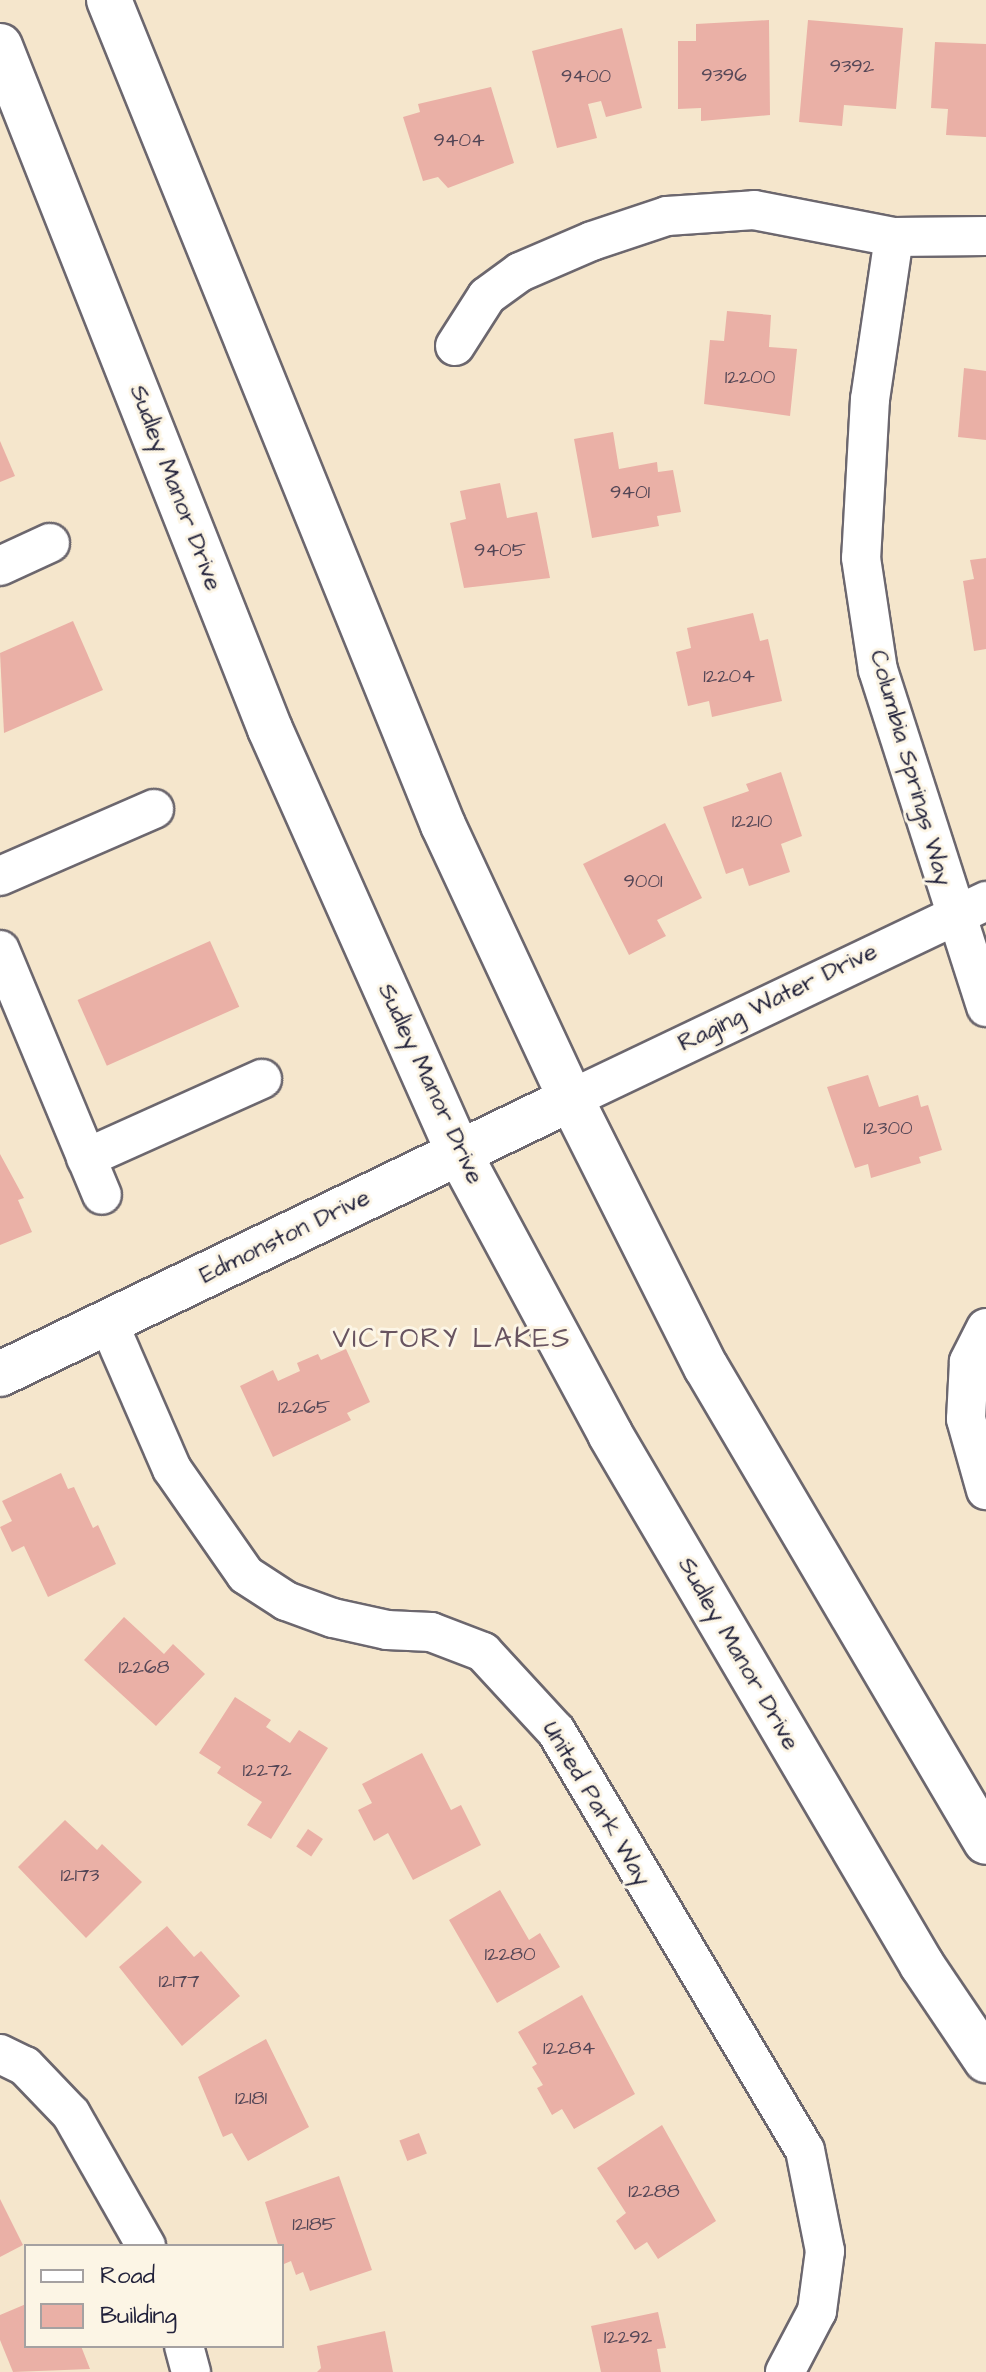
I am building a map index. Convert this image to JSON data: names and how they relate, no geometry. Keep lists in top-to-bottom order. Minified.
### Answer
{"streets":{"main road":["Sudley Manor Drive","Edmonston Drive"],"street":["Columbia Springs Way","Raging Water Drive","United Park Way"]},"crossings":[["Sudley Manor Drive","Edmonston Drive"],["Columbia Springs Way","Raging Water Drive"],["Raging Water Drive","Edmonston Drive"],["Edmonston Drive","United Park Way"]],"districts":["VICTORY LAKES"],"house_numbers":["9392","9396","9400","9404","12200","9401","9405","12204","12210","9001","12300","12265","12268","12272","12173","12280","12177","12284","12181","12288","12185","12292"],"legend":["Road","Building"]}
